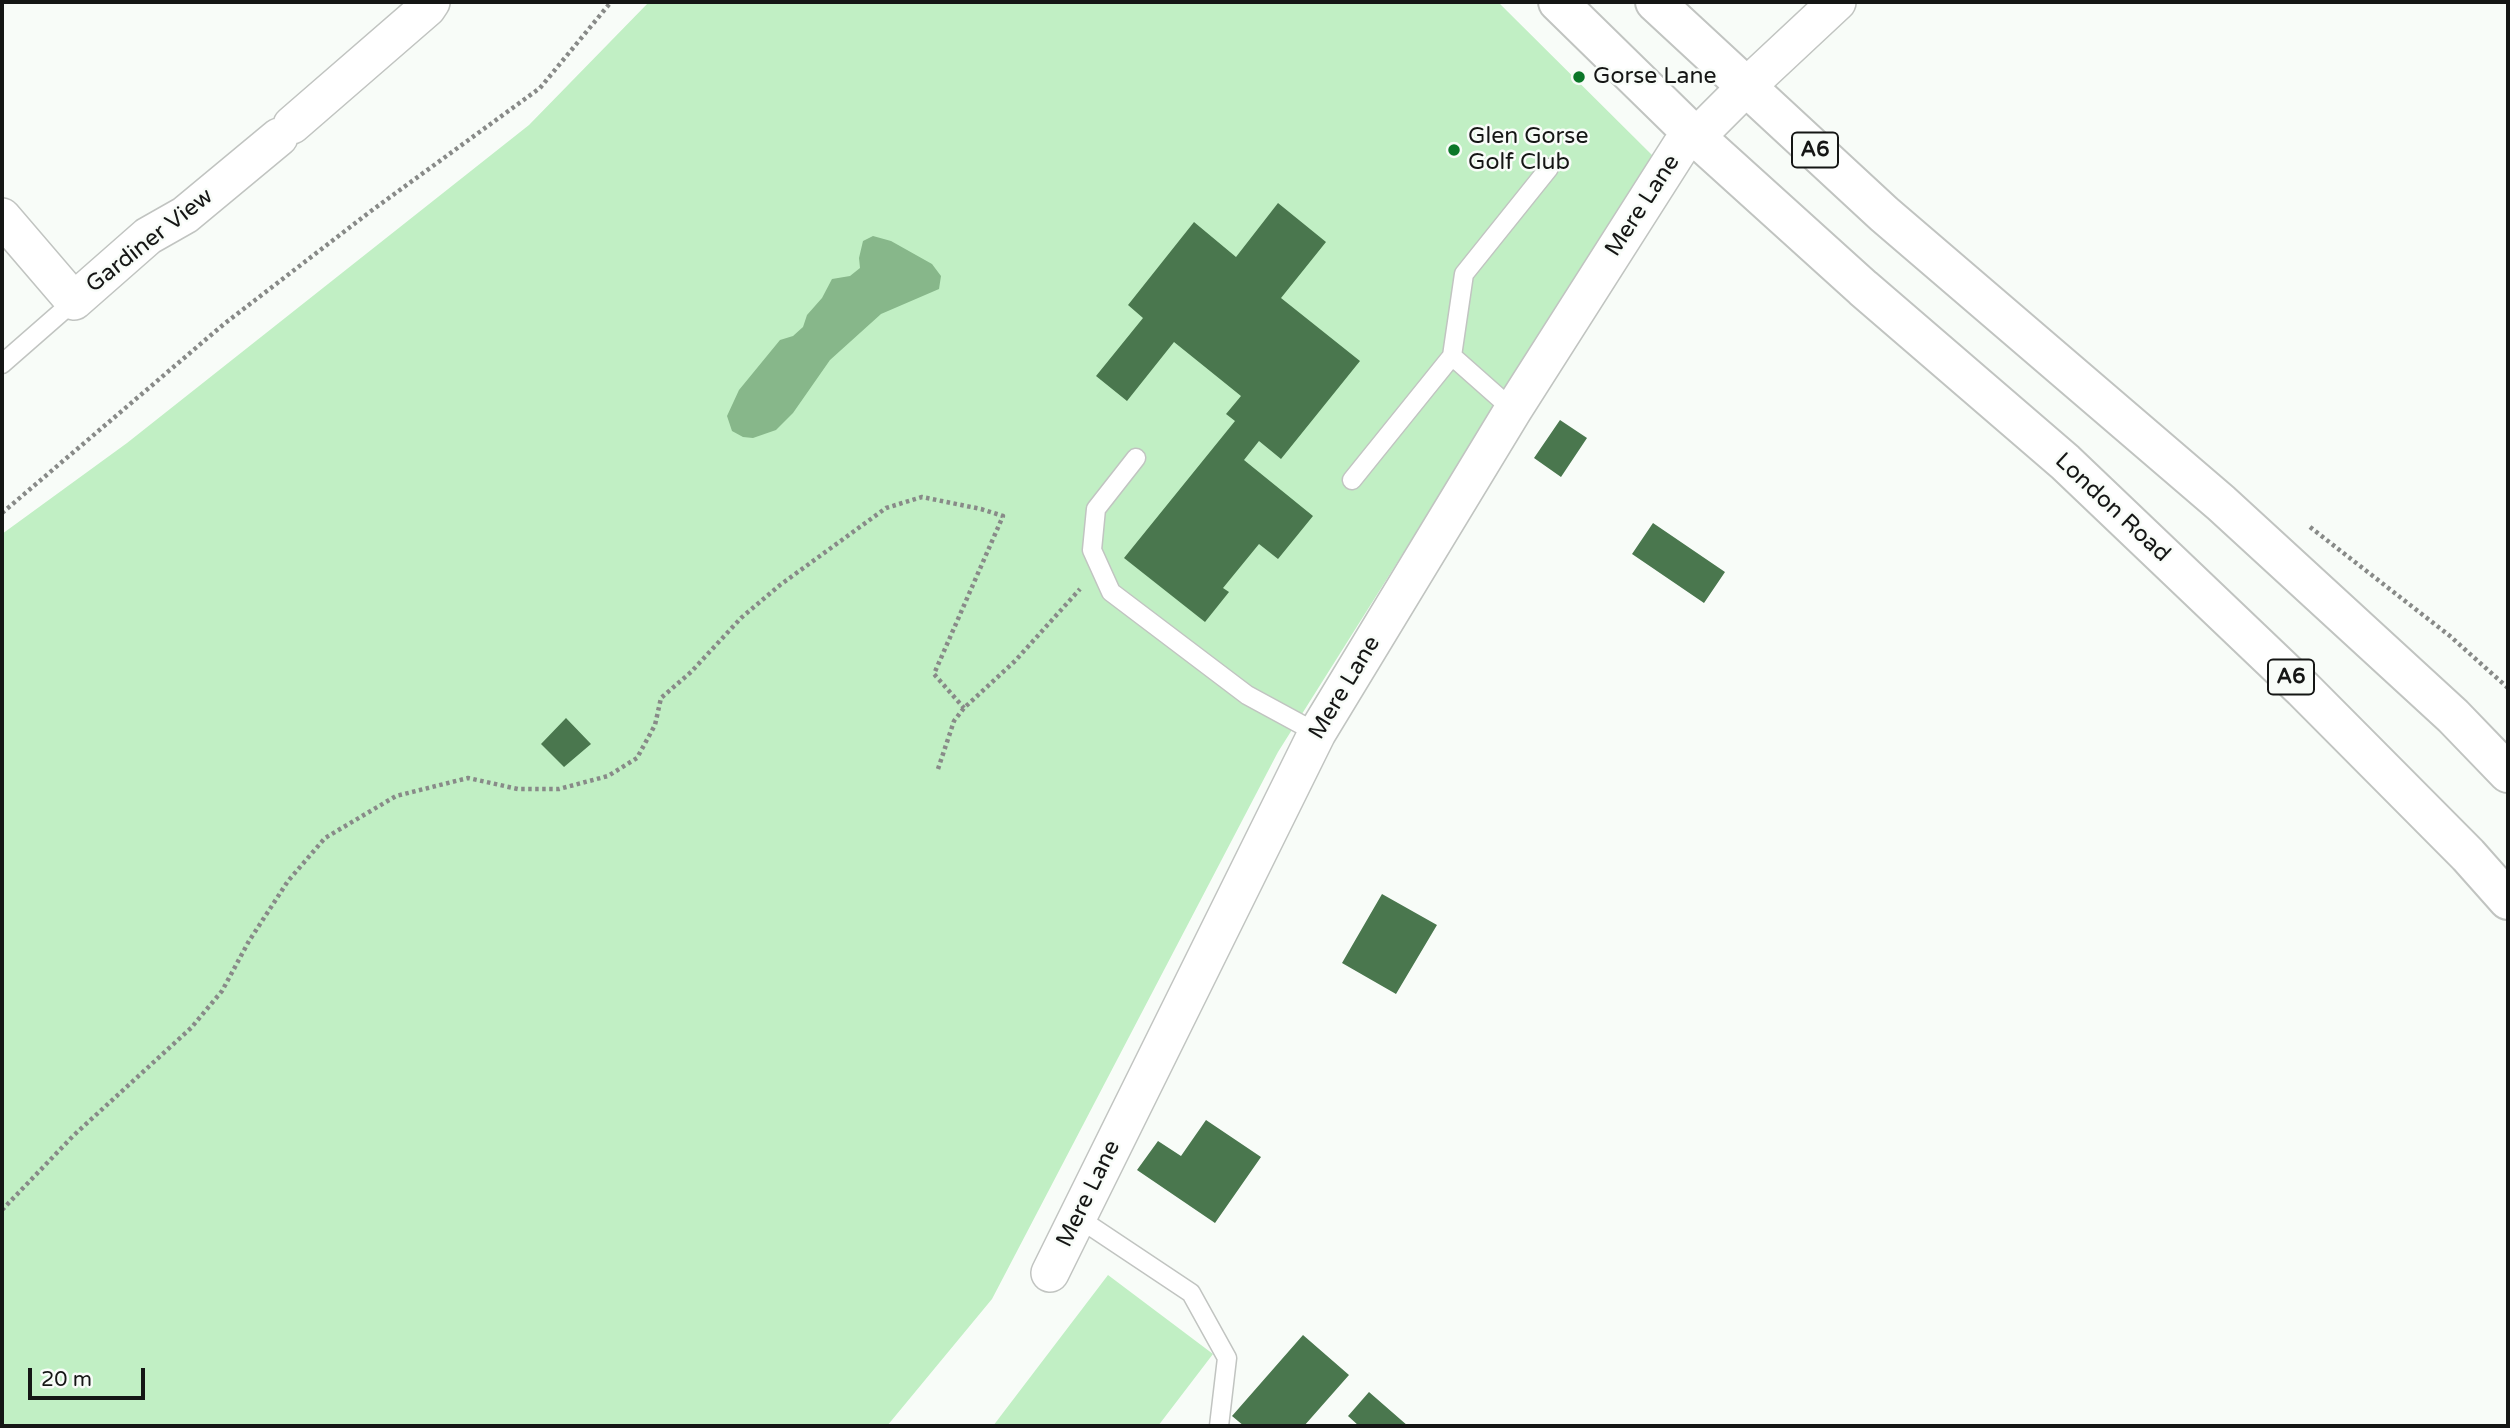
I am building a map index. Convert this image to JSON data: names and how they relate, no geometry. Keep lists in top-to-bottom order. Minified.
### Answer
{"streets":{"highway":["A6","London Road"],"street":["Mere Lane","Gardiner View"]},"crossings":[["A6","Mere Lane"],["A6","London Road"],["Mere Lane","London Road"]],"places":["Gorse Lane","Glen Gorse Golf Club"],"scale_bar":"20 m"}
